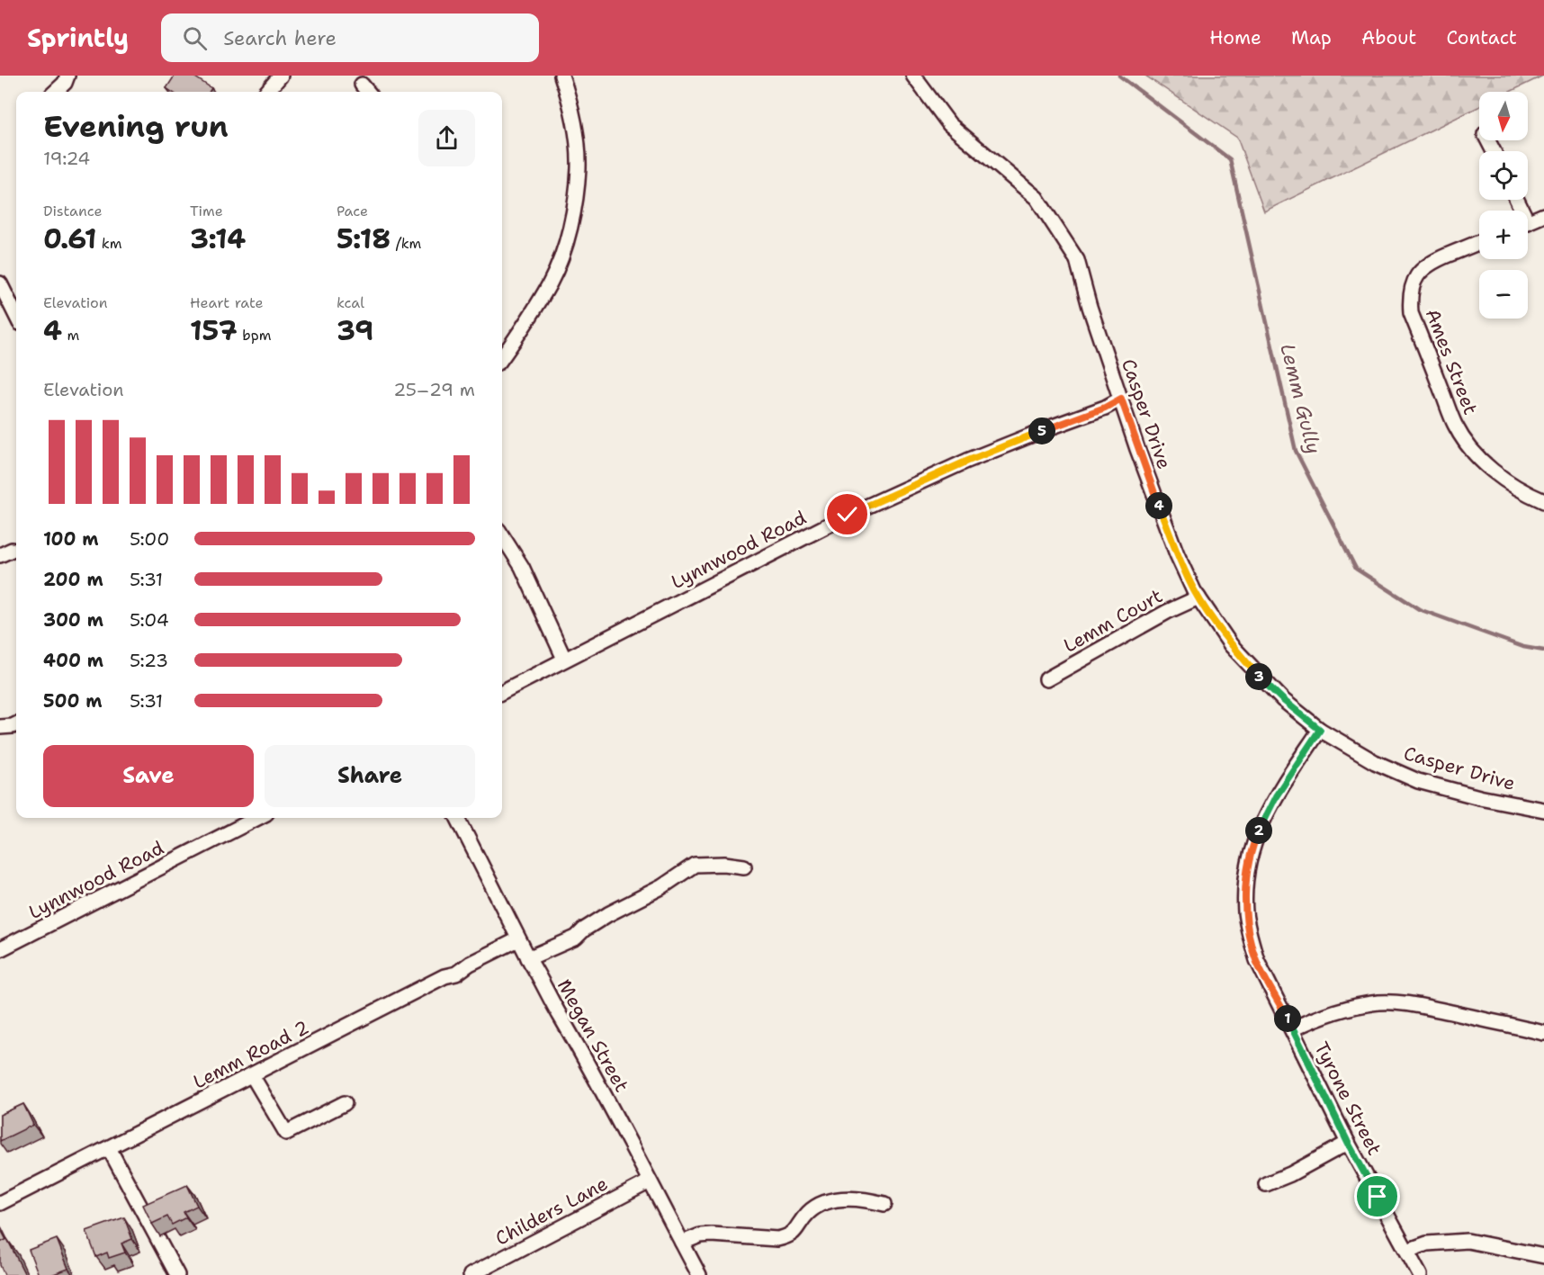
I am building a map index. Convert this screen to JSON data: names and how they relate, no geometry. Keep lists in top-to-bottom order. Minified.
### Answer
{"streets":{"street":["Ames Street","Casper Drive","Lynnwood Road","Lemm Court","Megan Street","Lemm Road 2","Tyrone Street","Childers Lane"]},"crossings":[["Casper Drive","Lynnwood Road"],["Casper Drive","Lemm Court"],["Casper Drive","Tyrone Street"],["Megan Street","Lemm Road 2"],["Megan Street","Childers Lane"]],"water":["Lemm Gully"],"north":"bottom","page":{"header":"Sprintly","search":"Search here","nav":["Home","Map","About","Contact"],"map_buttons":["+","−"],"heading":["Evening run","19:24"],"stats":[["Distance","0.61 km"],["Time","3:14"],["Pace","5:18 /km"],["Elevation","4 m"],["Heart rate","157 bpm"],["kcal","39"]],"chart":["Elevation","25–29 m"],"pins":["5","4","3","2","1"],"list":[{"name":"100 m","note":"5:00"},{"name":"200 m","note":"5:31"},{"name":"300 m","note":"5:04"},{"name":"400 m","note":"5:23"},{"name":"500 m","note":"5:31"}],"buttons":["Save","Share"]}}
